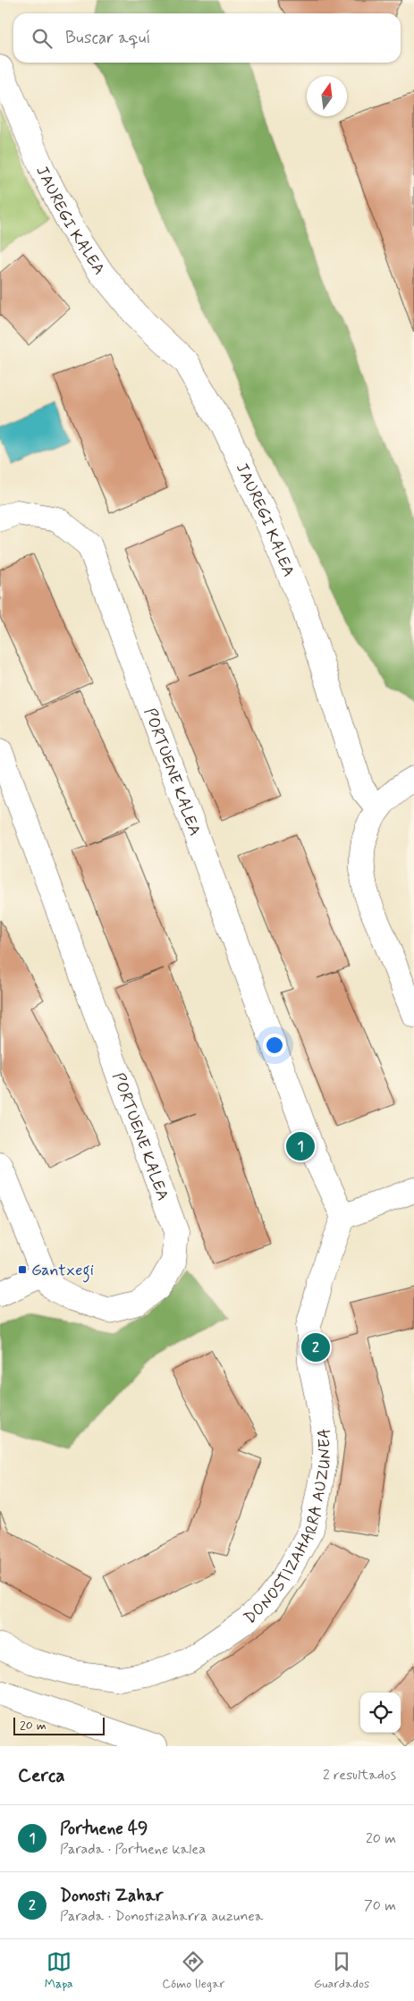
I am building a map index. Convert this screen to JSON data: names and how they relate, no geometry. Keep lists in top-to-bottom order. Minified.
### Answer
{"streets":{"street":["JAUREGI KALEA","PORTUENE KALEA","DONOSTIZAHARRA AUZUNEA"]},"crossings":[["PORTUENE KALEA","DONOSTIZAHARRA AUZUNEA"]],"places":{"transit":["Gantxegi"]},"scale_bar":"20 m","north":"top","page":{"search":"Buscar aquí","pins":["1","2"],"scale":"20 m","heading":["Cerca","2 resultados"],"list":[{"mark":"1","name":"Portuene 49","note":"Parada · Portuene kalea","value":"20 m"},{"mark":"2","name":"Donosti Zahar","note":"Parada · Donostizaharra auzunea","value":"70 m"}],"nav":["Mapa","Cómo llegar","Guardados"]}}
